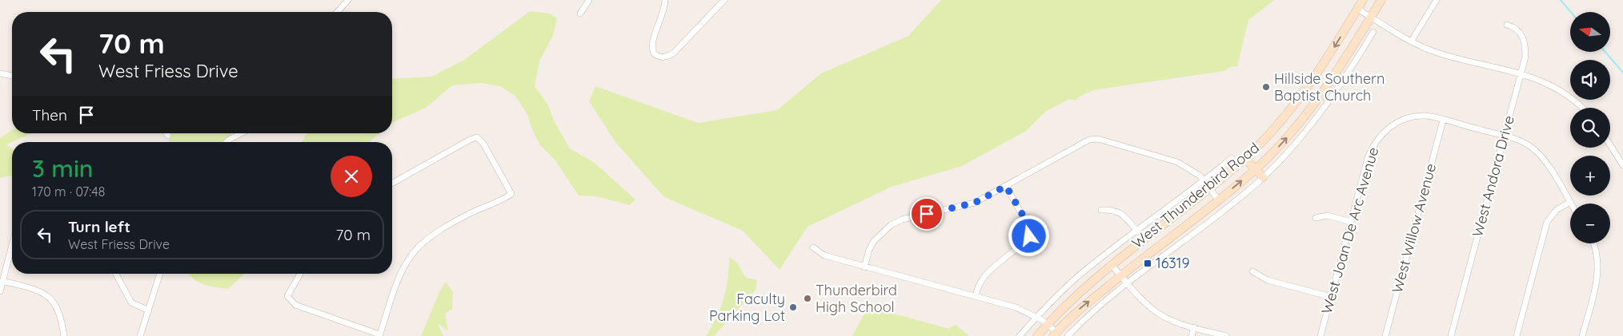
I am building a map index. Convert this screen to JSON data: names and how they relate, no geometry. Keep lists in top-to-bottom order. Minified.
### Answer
{"streets":{"main road":["West Thunderbird Road"],"street":["West Andora Drive","West Willow Avenue","West Joan De Arc Avenue"]},"crossings":[["West Willow Avenue","West Joan De Arc Avenue"]],"places":{"other":["Hillside Southern Baptist Church","Thunderbird High School","Faculty Parking Lot"],"transit":["16319"]},"north":"left","page":{"map_buttons":["+","−"],"turn":["70 m","West Friess Drive"],"then":"Then","heading":["3 min","170 m · 07:48"],"list":[{"name":"Turn left","note":"West Friess Drive","value":"70 m"}]}}
